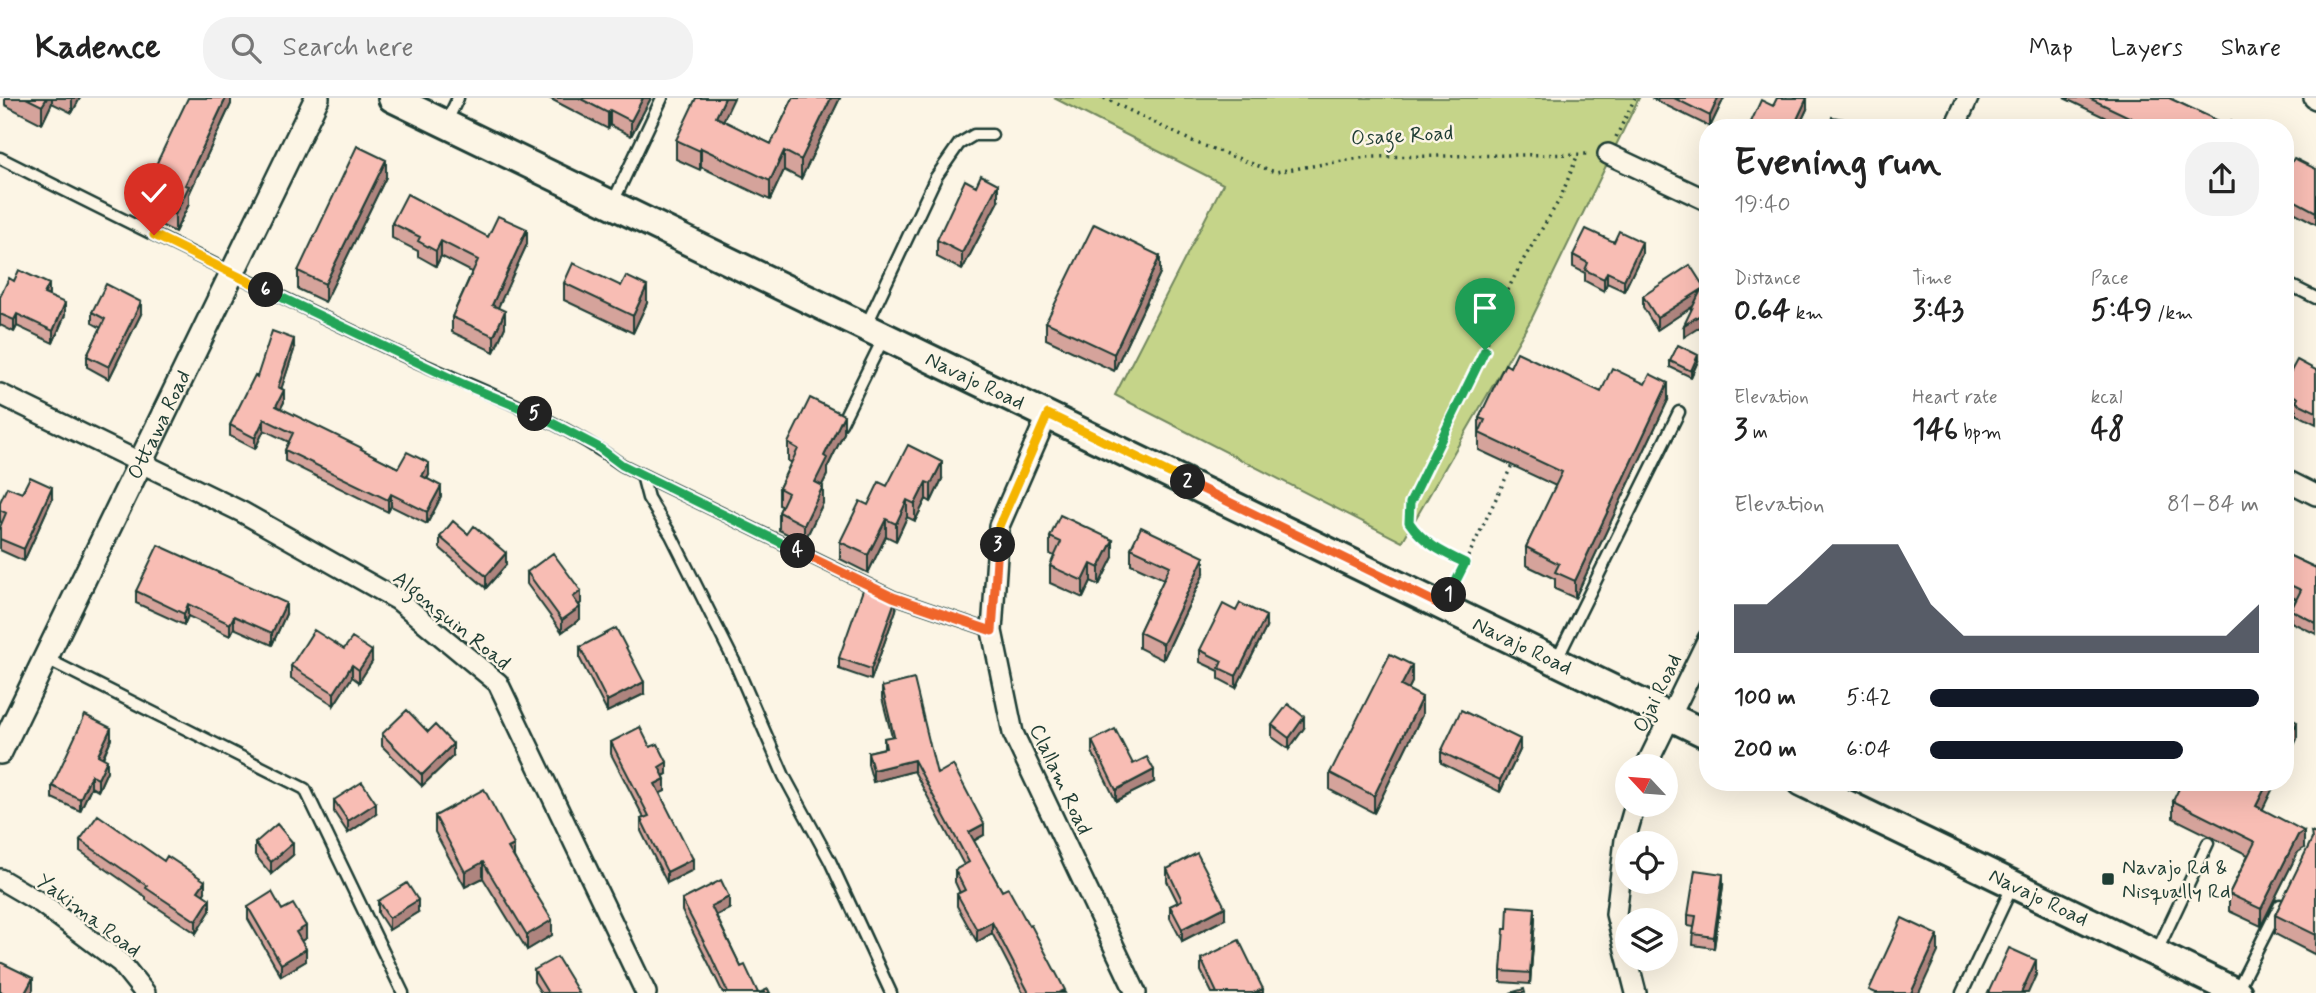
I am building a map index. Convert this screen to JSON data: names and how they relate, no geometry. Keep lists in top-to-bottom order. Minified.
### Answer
{"streets":{"main road":["Navajo Road"],"street":["Ottawa Road","Algonquin Road","Ojai Road","Clallam Road","Yakima Road"],"path":["Osage Road"]},"crossings":[["Navajo Road","Ojai Road"],["Navajo Road","Clallam Road"],["Ottawa Road","Algonquin Road"]],"places":{"transit":["Navajo Rd & Nisqually Rd"]},"north":"top left","page":{"header":"Kadence","search":"Search here","nav":["Map","Layers","Share"],"heading":["Evening run","19:40"],"stats":[["Distance","0.64 km"],["Time","3:43"],["Pace","5:49 /km"],["Elevation","3 m"],["Heart rate","146 bpm"],["kcal","48"]],"pins":["6","5","2","3","4","1"],"chart":["Elevation","81–84 m"],"list":[{"name":"100 m","note":"5:42"},{"name":"200 m","note":"6:04"}]}}
